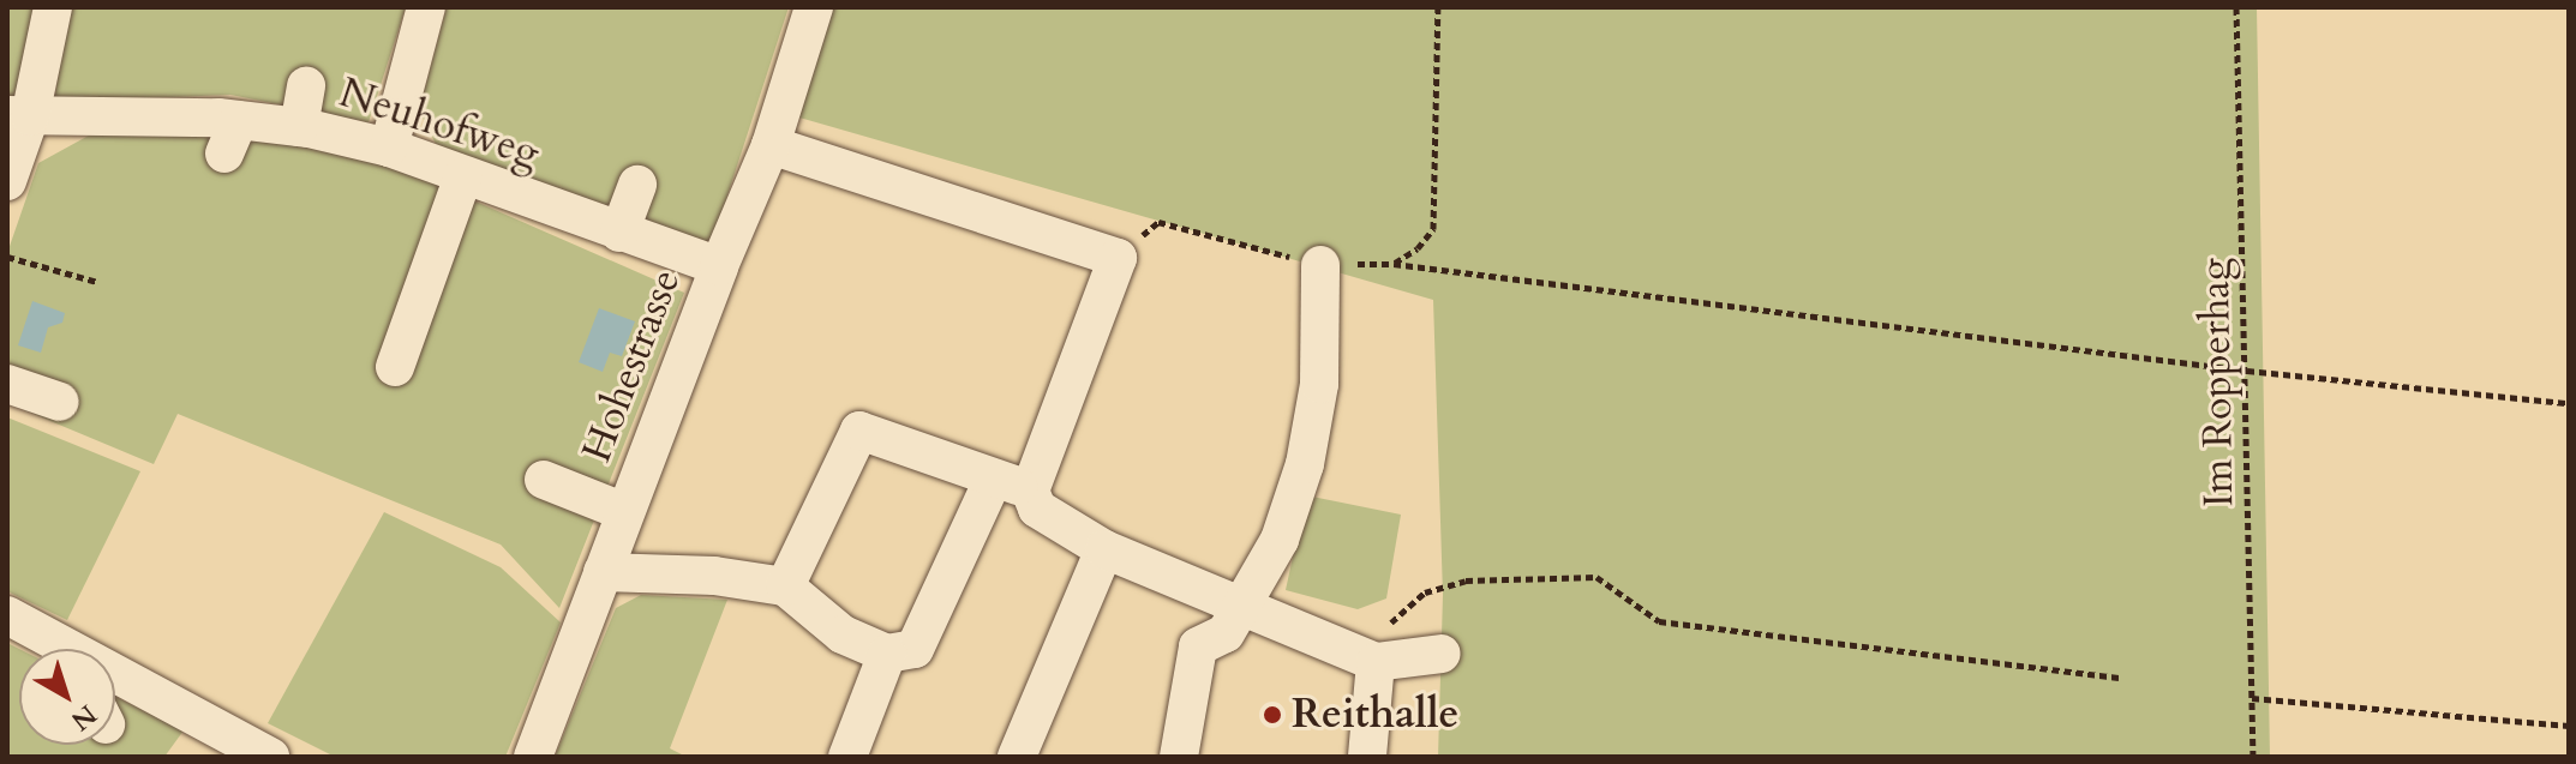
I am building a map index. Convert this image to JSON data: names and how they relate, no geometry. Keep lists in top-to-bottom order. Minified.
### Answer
{"streets":{"street":["Neuhofweg","Hohestrasse"],"path":["Im Ropperhag"]},"crossings":[["Neuhofweg","Hohestrasse"]],"places":["Reithalle"],"north":"bottom right"}
